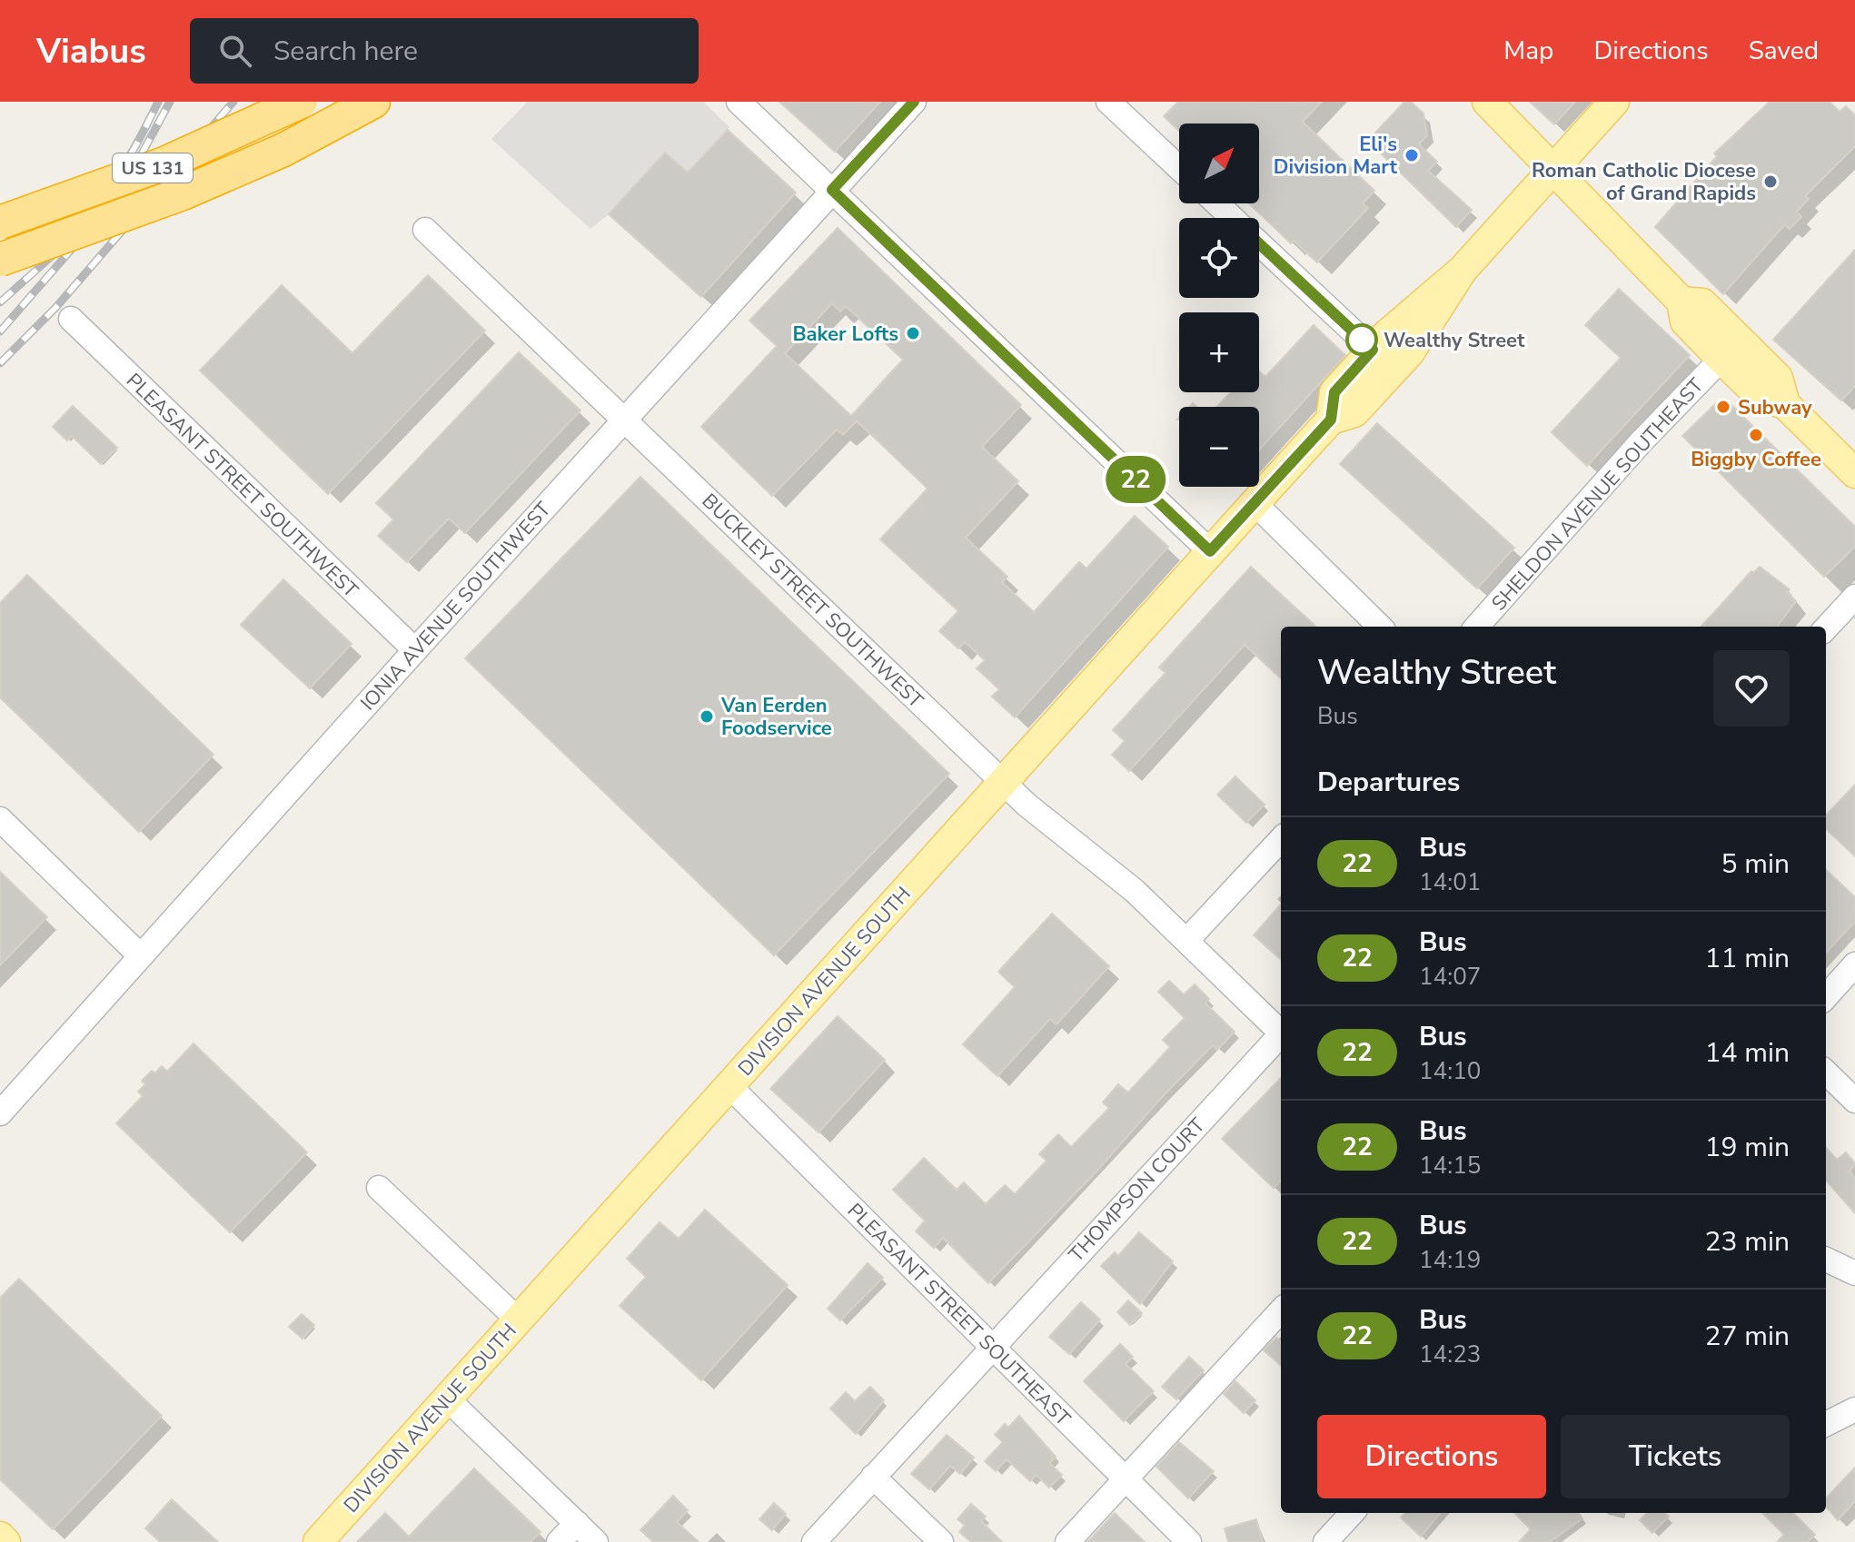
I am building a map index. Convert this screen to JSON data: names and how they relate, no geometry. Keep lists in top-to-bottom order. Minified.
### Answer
{"streets":{"highway":["US 131"],"main road":["DIVISION AVENUE SOUTH"],"street":["PLEASANT STREET SOUTHWEST","SHELDON AVENUE SOUTHEAST","BUCKLEY STREET SOUTHWEST","IONIA AVENUE SOUTHWEST","THOMPSON COURT","PLEASANT STREET SOUTHEAST"]},"crossings":[["PLEASANT STREET SOUTHWEST","IONIA AVENUE SOUTHWEST"],["BUCKLEY STREET SOUTHWEST","IONIA AVENUE SOUTHWEST"],["BUCKLEY STREET SOUTHWEST","DIVISION AVENUE SOUTH"],["DIVISION AVENUE SOUTH","PLEASANT STREET SOUTHEAST"],["THOMPSON COURT","PLEASANT STREET SOUTHEAST"]],"places":["Eli's Division Mart","Roman Catholic Diocese of Grand Rapids","Baker Lofts","Wealthy Street","Subway","Biggby Coffee","Van Eerden Foodservice"],"lines":["bus line 22"],"north":"top right","page":{"header":"Viabus","search":"Search here","nav":["Map","Directions","Saved"],"on_map":"22","map_buttons":["+","−"],"heading":[["Wealthy Street","Bus"],"Departures"],"list":[{"mark":"22","name":"Bus","note":"14:01","value":"5 min"},{"mark":"22","name":"Bus","note":"14:07","value":"11 min"},{"mark":"22","name":"Bus","note":"14:10","value":"14 min"},{"mark":"22","name":"Bus","note":"14:15","value":"19 min"},{"mark":"22","name":"Bus","note":"14:19","value":"23 min"},{"mark":"22","name":"Bus","note":"14:23","value":"27 min"}],"buttons":["Directions","Tickets"]}}
